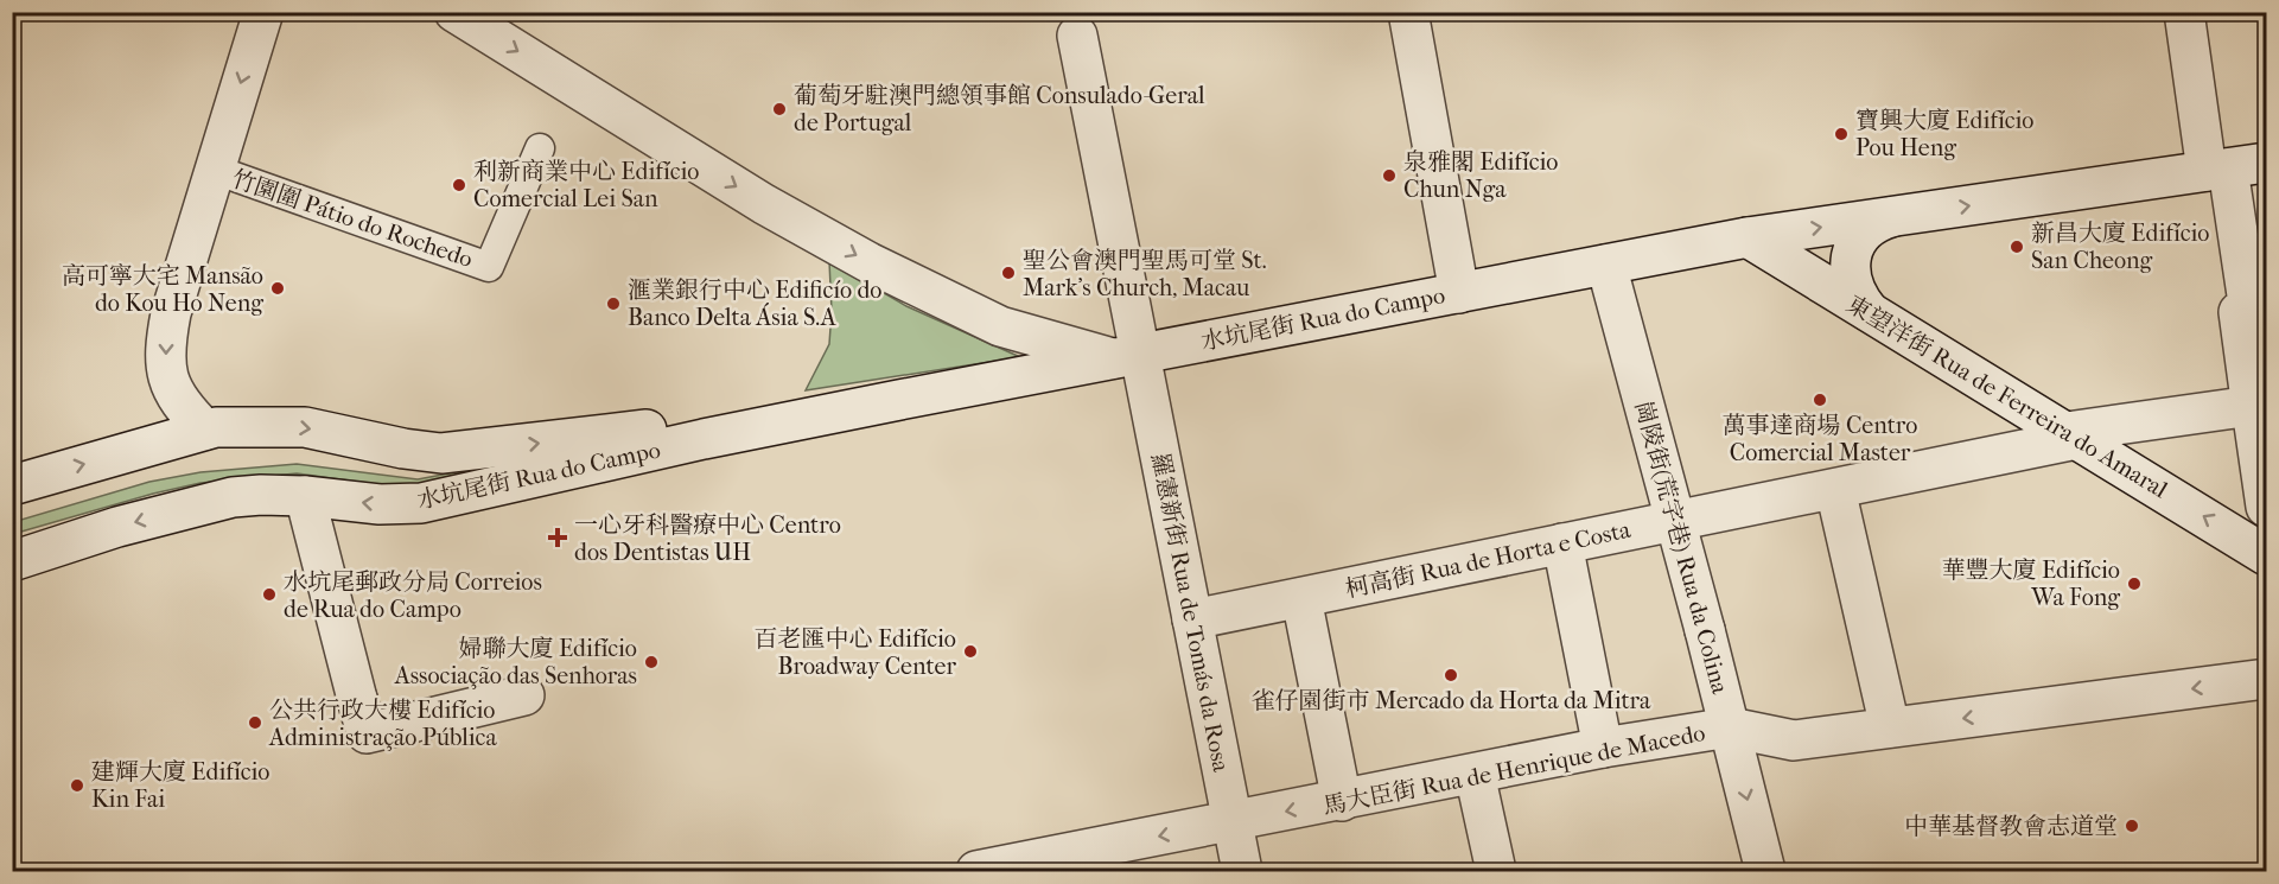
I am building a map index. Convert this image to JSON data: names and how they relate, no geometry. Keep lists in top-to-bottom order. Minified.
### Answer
{"streets":{"street":["水坑尾街 Rua do Campo","東望洋街 Rua de Ferreira do Amaral","崗陵街(荒字巷) Rua da Colina","柯高街 Rua de Horta e Costa","羅憲新街 Rua de Tomás da Rosa","馬大臣街 Rua de Henrique de Macedo"],"lane":["竹園圍 Pátio do Rochedo"]},"crossings":[["水坑尾街 Rua do Campo","東望洋街 Rua de Ferreira do Amaral"],["水坑尾街 Rua do Campo","崗陵街(荒字巷) Rua da Colina"],["水坑尾街 Rua do Campo","羅憲新街 Rua de Tomás da Rosa"],["東望洋街 Rua de Ferreira do Amaral","柯高街 Rua de Horta e Costa"],["崗陵街(荒字巷) Rua da Colina","柯高街 Rua de Horta e Costa"],["崗陵街(荒字巷) Rua da Colina","馬大臣街 Rua de Henrique de Macedo"],["柯高街 Rua de Horta e Costa","羅憲新街 Rua de Tomás da Rosa"],["羅憲新街 Rua de Tomás da Rosa","馬大臣街 Rua de Henrique de Macedo"]],"one_way":["東望洋街 Rua de Ferreira do Amaral","馬大臣街 Rua de Henrique de Macedo"],"places":{"other":["葡萄牙駐澳門總領事館 Consulado-Geral de Portugal","寶興大廈 Edifício Pou Heng","泉雅閣 Edifício Chun Nga","利新商業中心 Edifício Comercial Lei San","新昌大廈 Edifício San Cheong","聖公會澳門聖馬可堂 St. Mark's Church, Macau","高可寧大宅 Mansão do Kou Ho Neng","滙業銀行中心 Edificío do Banco Delta Ásia S.A","萬事達商場 Centro Comercial Master","華豐大廈 Edifício Wa Fong","水坑尾郵政分局 Correios de Rua do Campo","百老匯中心 Edifício Broadway Center","婦聯大廈 Edifício Associação das Senhoras","雀仔園街市 Mercado da Horta da Mitra","公共行政大樓 Edifício Administração Pública","建輝大廈 Edifício Kin Fai","中華基督教會志道堂"],"health":["一心牙科醫療中心 Centro dos Dentistas UH"]}}
